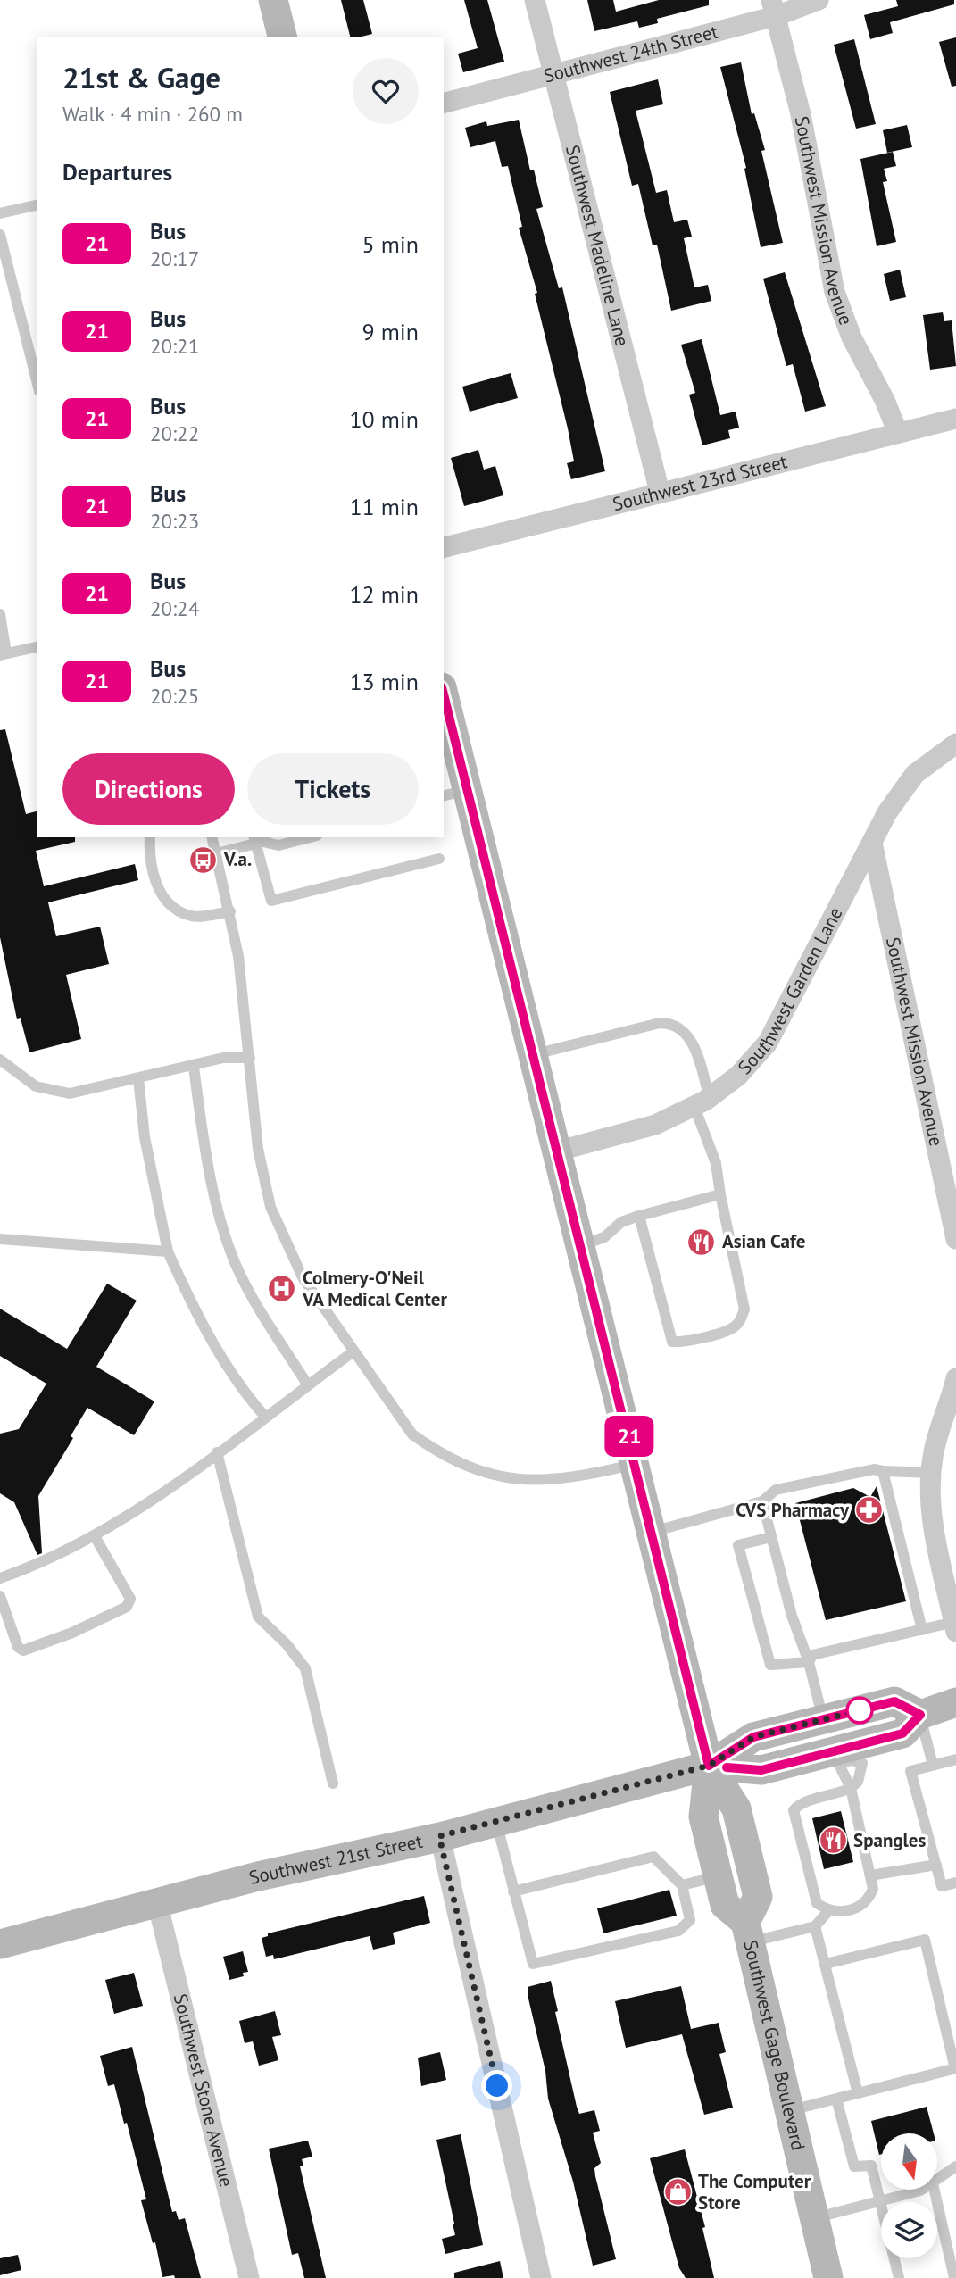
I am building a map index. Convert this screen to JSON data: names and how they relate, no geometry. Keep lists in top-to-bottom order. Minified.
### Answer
{"streets":{"main road":["Southwest 21st Street","Southwest Gage Boulevard"],"street":["Southwest 24th Street","Southwest Mission Avenue","Southwest Madeline Lane","Southwest 23rd Street","Southwest Garden Lane","Southwest Stone Avenue"]},"crossings":[["Southwest 24th Street","Southwest Mission Avenue"],["Southwest 24th Street","Southwest Madeline Lane"],["Southwest Mission Avenue","Southwest 23rd Street"],["Southwest Mission Avenue","Southwest Garden Lane"],["Southwest Madeline Lane","Southwest 23rd Street"],["Southwest Garden Lane","Southwest Gage Boulevard"],["Southwest 21st Street","Southwest Gage Boulevard"],["Southwest 21st Street","Southwest Stone Avenue"]],"places":{"bus stop":["V.a."],"restaurant":["Asian Cafe","Spangles"],"hospital":["Colmery-O'Neil VA Medical Center"],"pharmacy":["CVS Pharmacy"],"shop":["The Computer Store"]},"lines":["bus line 21"],"north":"bottom","page":{"on_map":"21","heading":[["21st & Gage","Walk · 4 min · 260 m"],"Departures"],"list":[{"mark":"21","name":"Bus","note":"20:17","value":"5 min"},{"mark":"21","name":"Bus","note":"20:21","value":"9 min"},{"mark":"21","name":"Bus","note":"20:22","value":"10 min"},{"mark":"21","name":"Bus","note":"20:23","value":"11 min"},{"mark":"21","name":"Bus","note":"20:24","value":"12 min"},{"mark":"21","name":"Bus","note":"20:25","value":"13 min"}],"buttons":["Directions","Tickets"]}}
